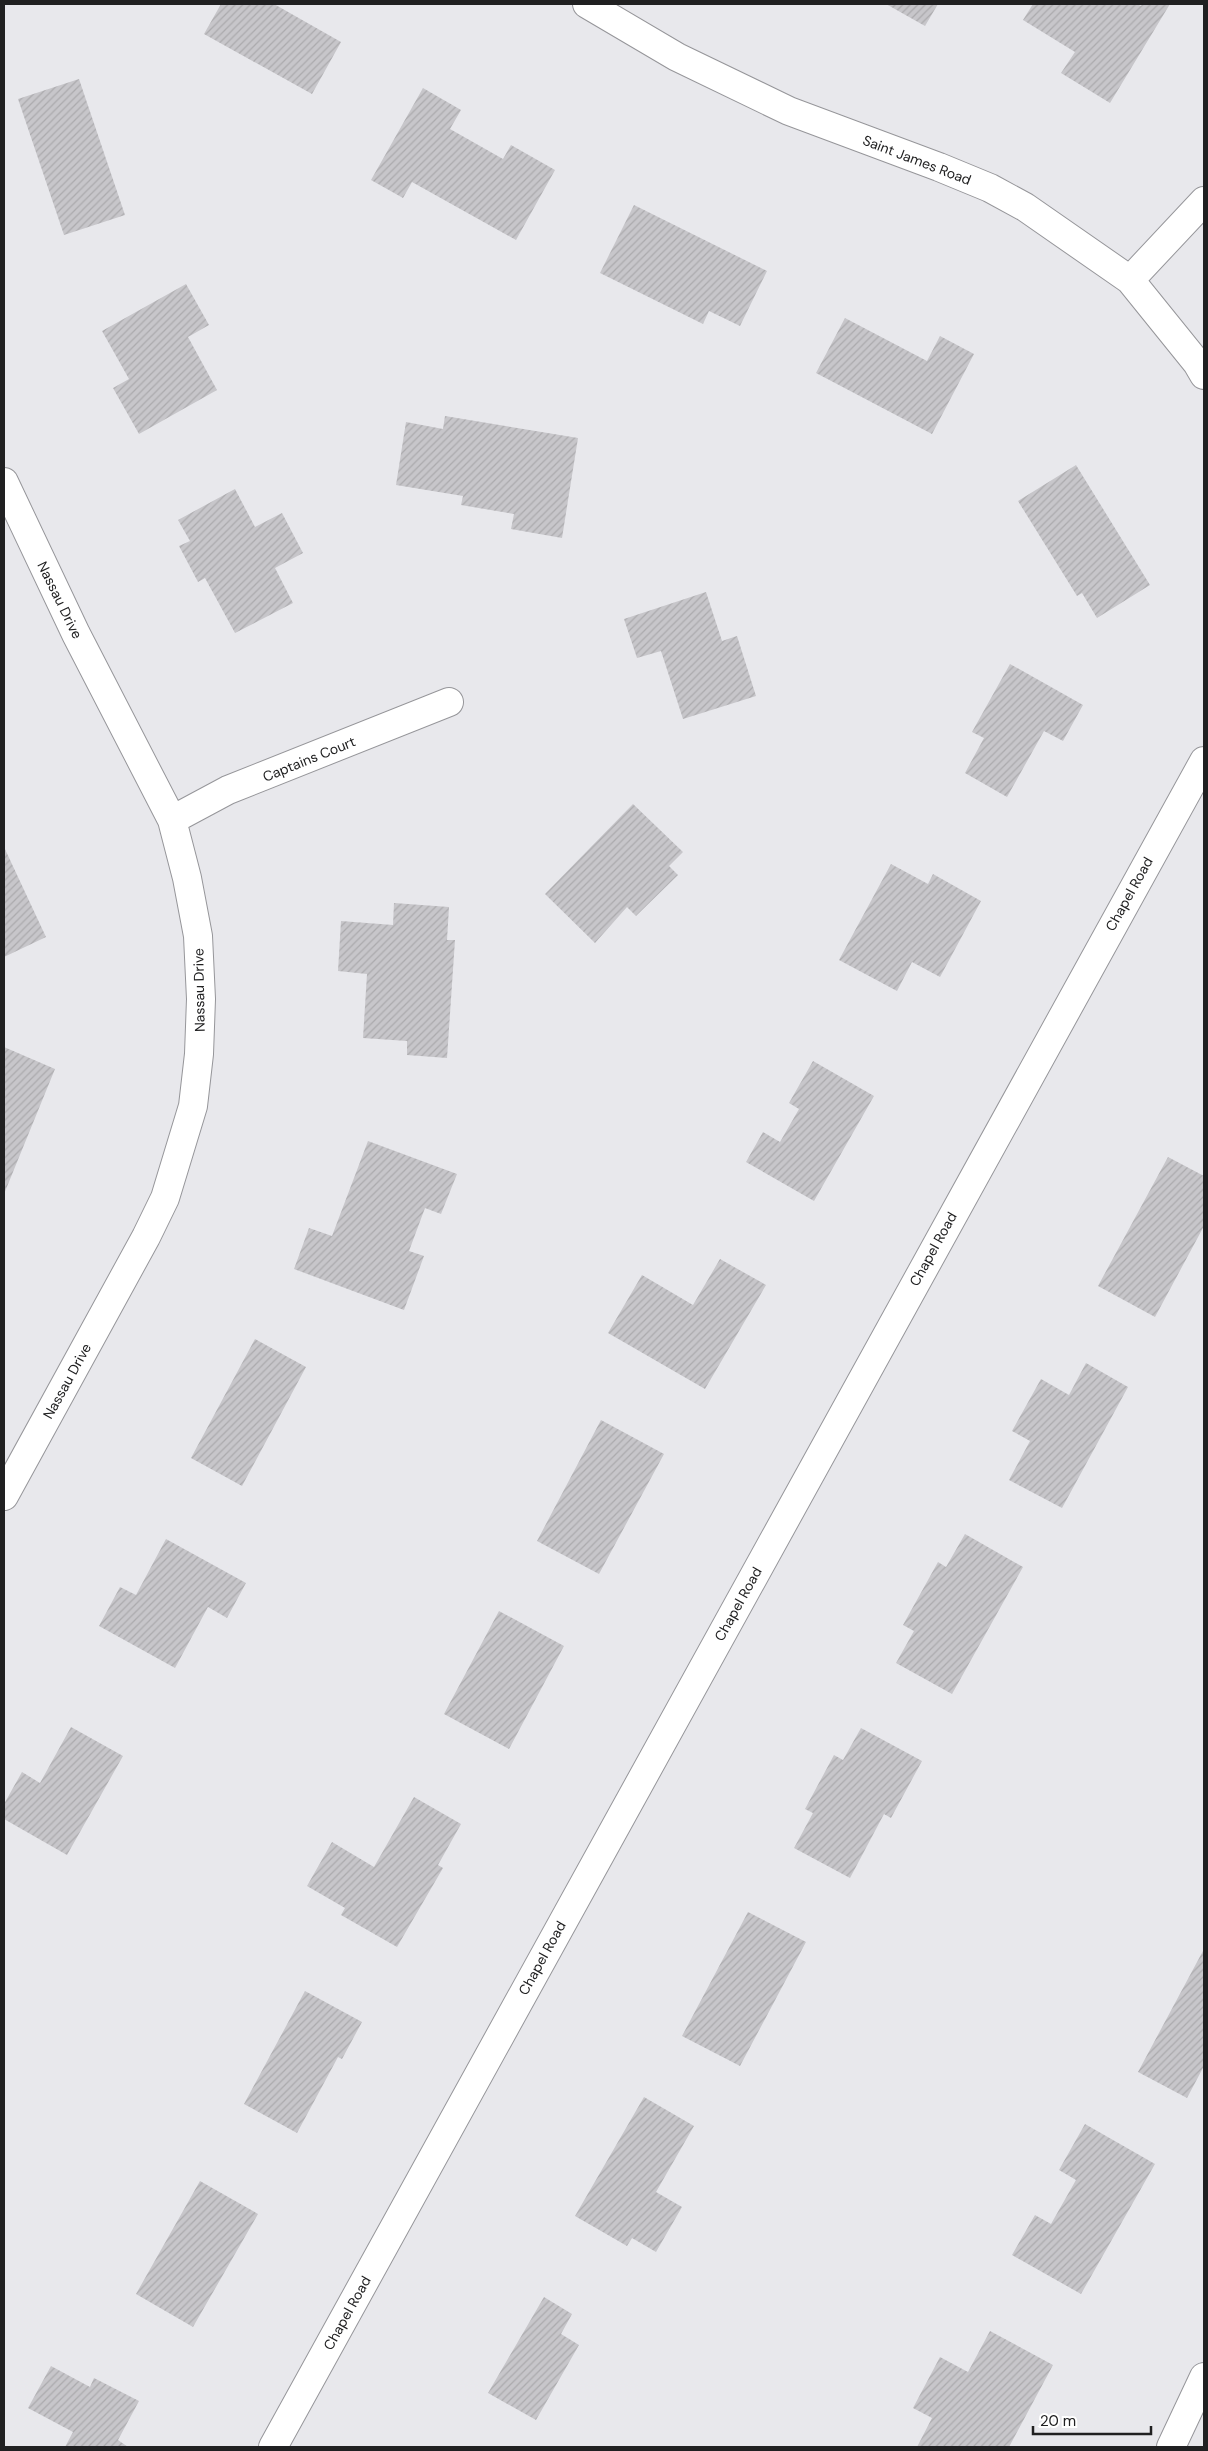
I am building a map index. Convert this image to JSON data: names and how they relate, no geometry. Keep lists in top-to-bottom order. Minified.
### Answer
{"streets":{"street":["Saint James Road","Nassau Drive","Captains Court","Chapel Road"]},"crossings":[["Nassau Drive","Captains Court"]],"scale_bar":"20 m"}
